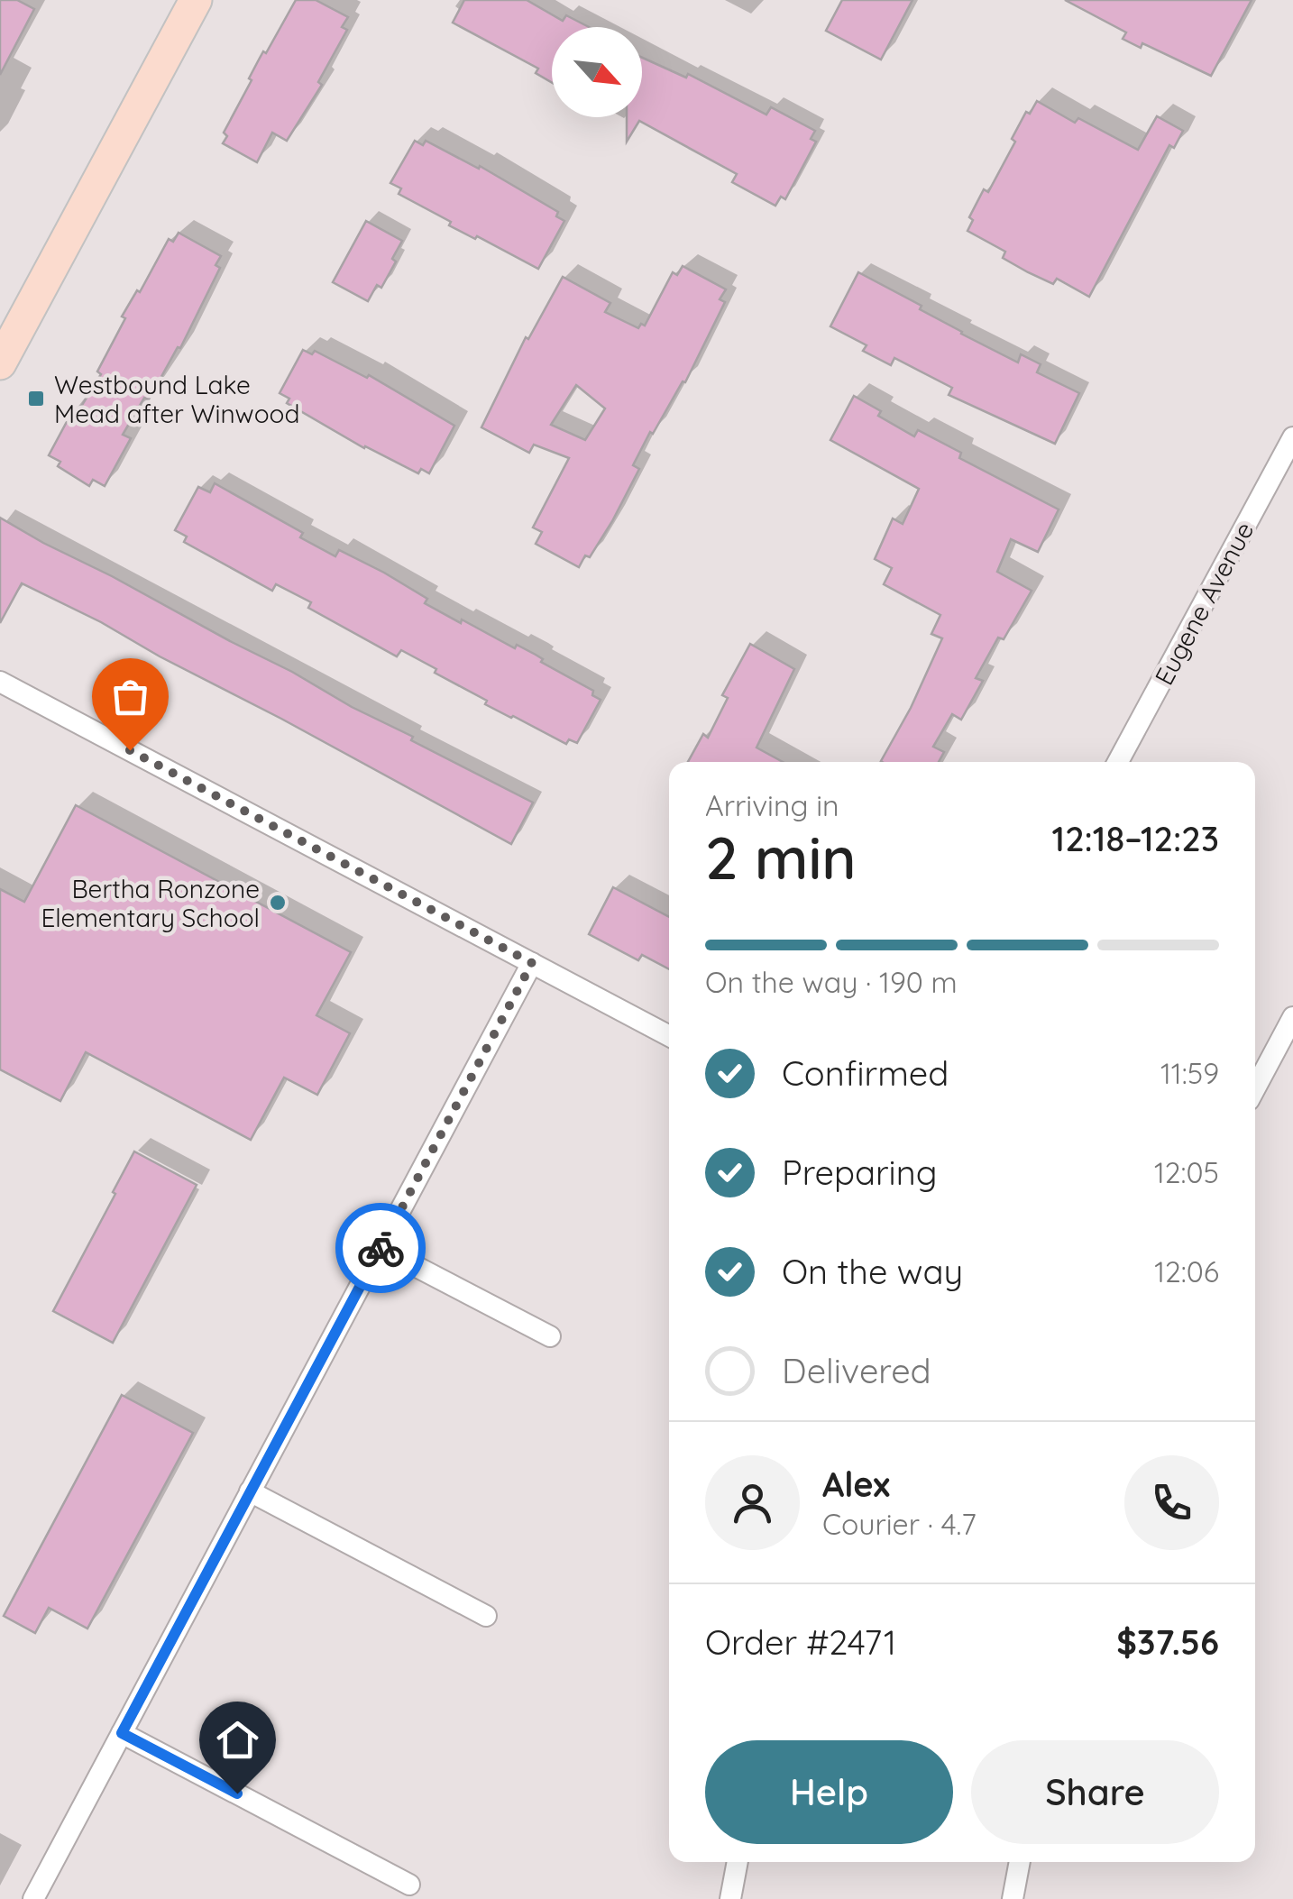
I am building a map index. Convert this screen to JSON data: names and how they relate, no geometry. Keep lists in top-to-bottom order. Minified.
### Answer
{"streets":{"street":["Eugene Avenue"]},"places":{"transit":["Westbound Lake Mead after Winwood"],"other":["Bertha Ronzone Elementary School"]},"north":"bottom right","page":{"heading":["2 min","Arriving in","12:18–12:23"],"panel":["Alex","Courier · 4.7","Order #2471","$37.56"],"bar":"On the way · 190 m","list":[["Confirmed","11:59"],["Preparing","12:05"],["On the way","12:06"],"Delivered"],"buttons":["Help","Share"]}}
